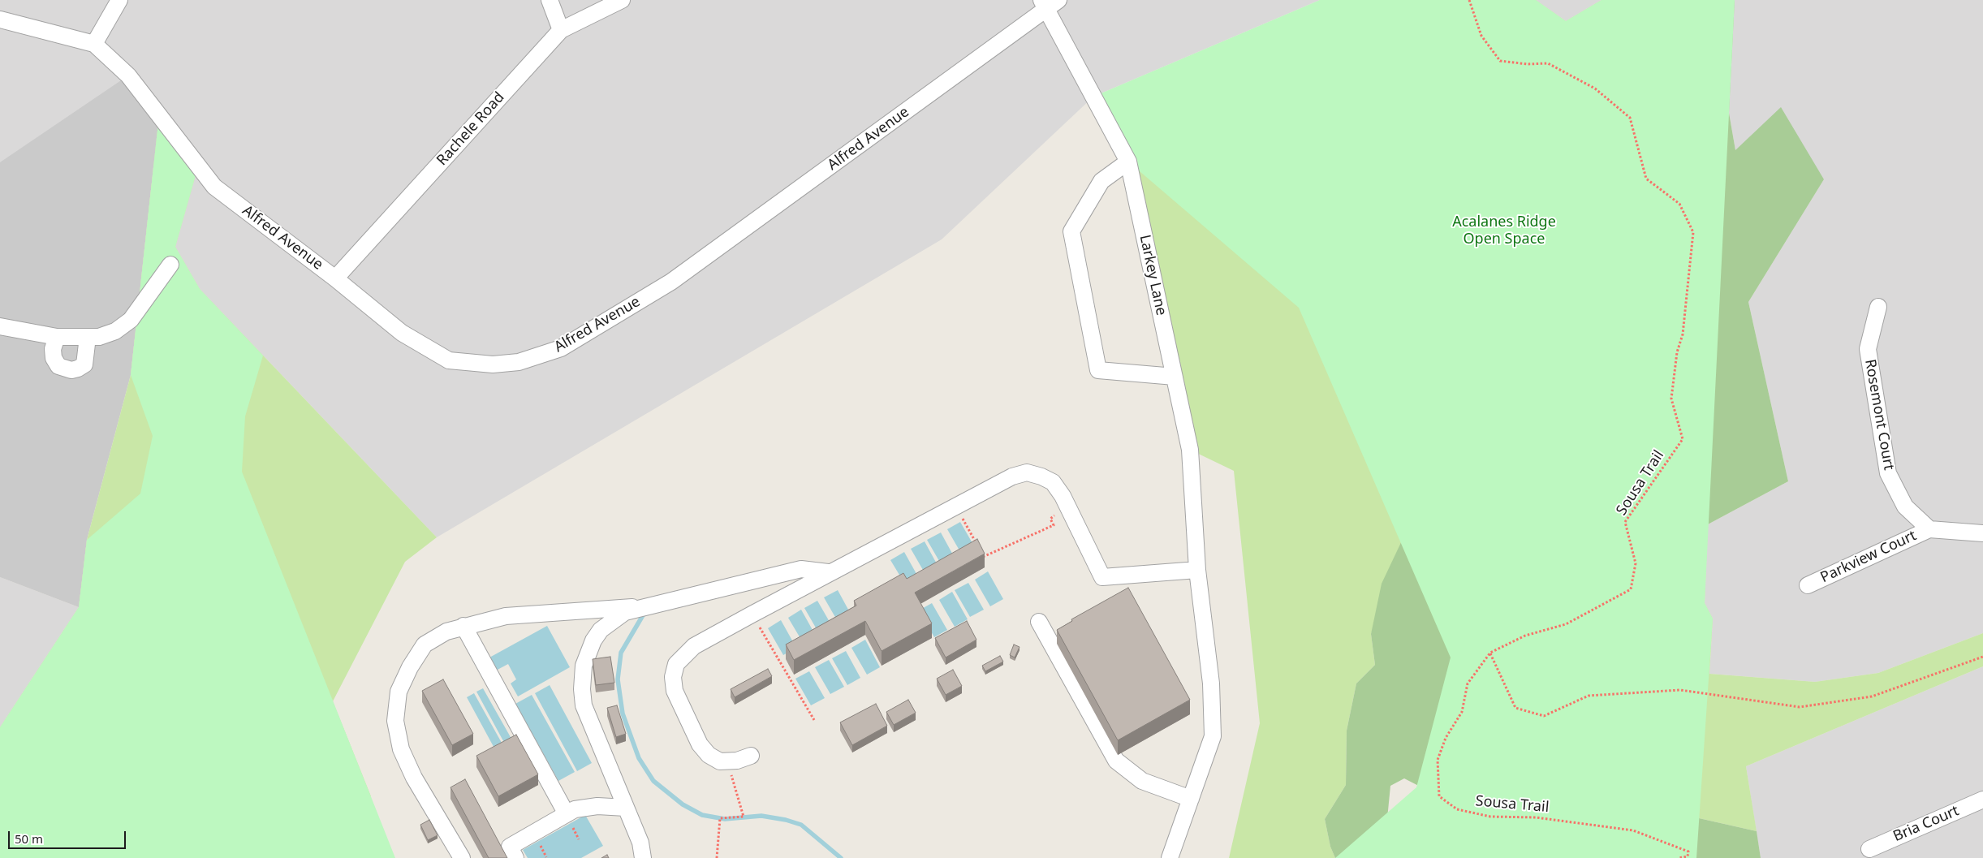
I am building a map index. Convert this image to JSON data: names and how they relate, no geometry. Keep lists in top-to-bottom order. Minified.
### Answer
{"streets":{"street":["Rachele Road","Alfred Avenue","Larkey Lane","Rosemont Court","Parkview Court","Bria Court"],"path":["Sousa Trail"]},"crossings":[["Rachele Road","Alfred Avenue"],["Alfred Avenue","Larkey Lane"],["Rosemont Court","Parkview Court"]],"parks":["Acalanes Ridge Open Space"],"scale_bar":"50 m"}
